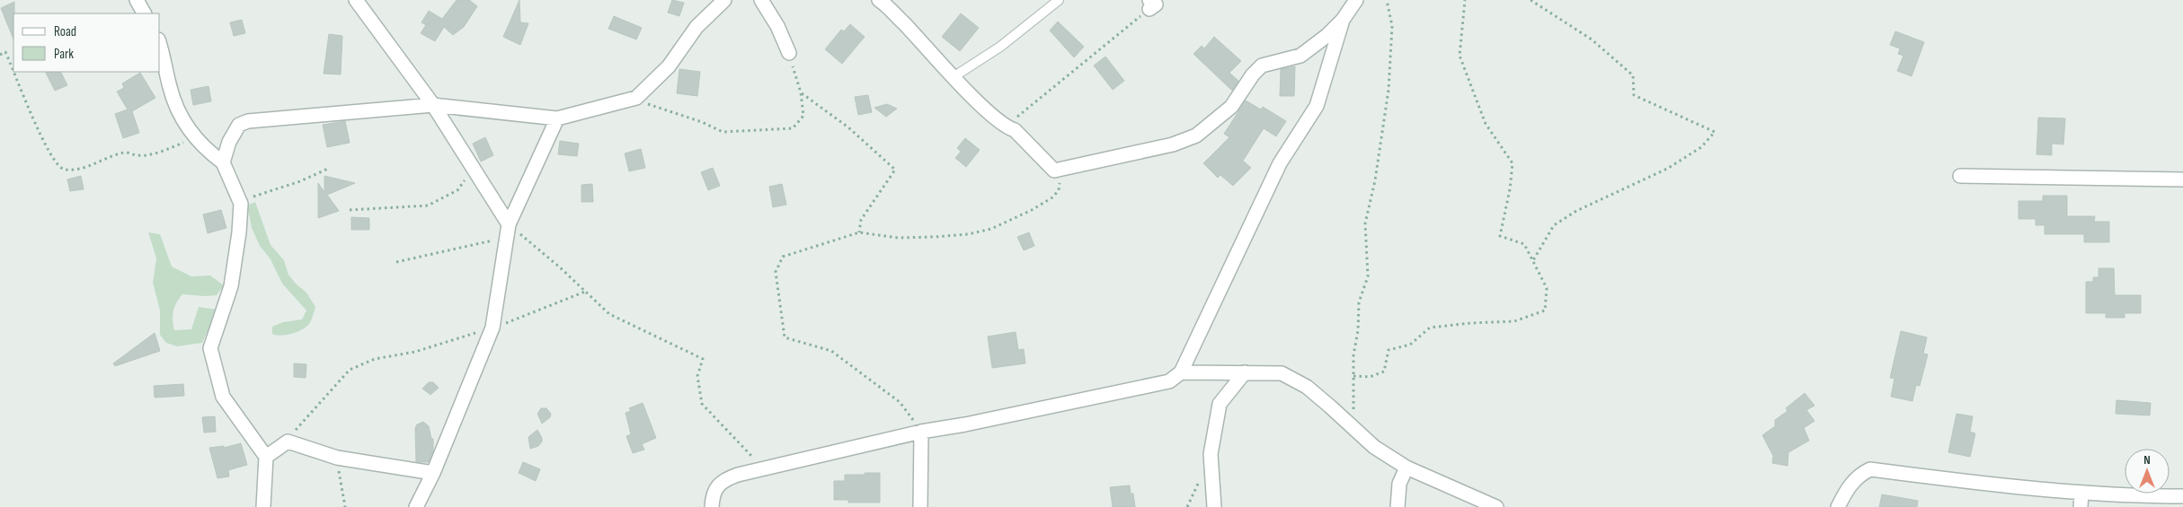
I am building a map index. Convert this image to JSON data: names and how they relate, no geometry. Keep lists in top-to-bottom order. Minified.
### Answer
{"legend":["Road","Park"],"north":"top"}
